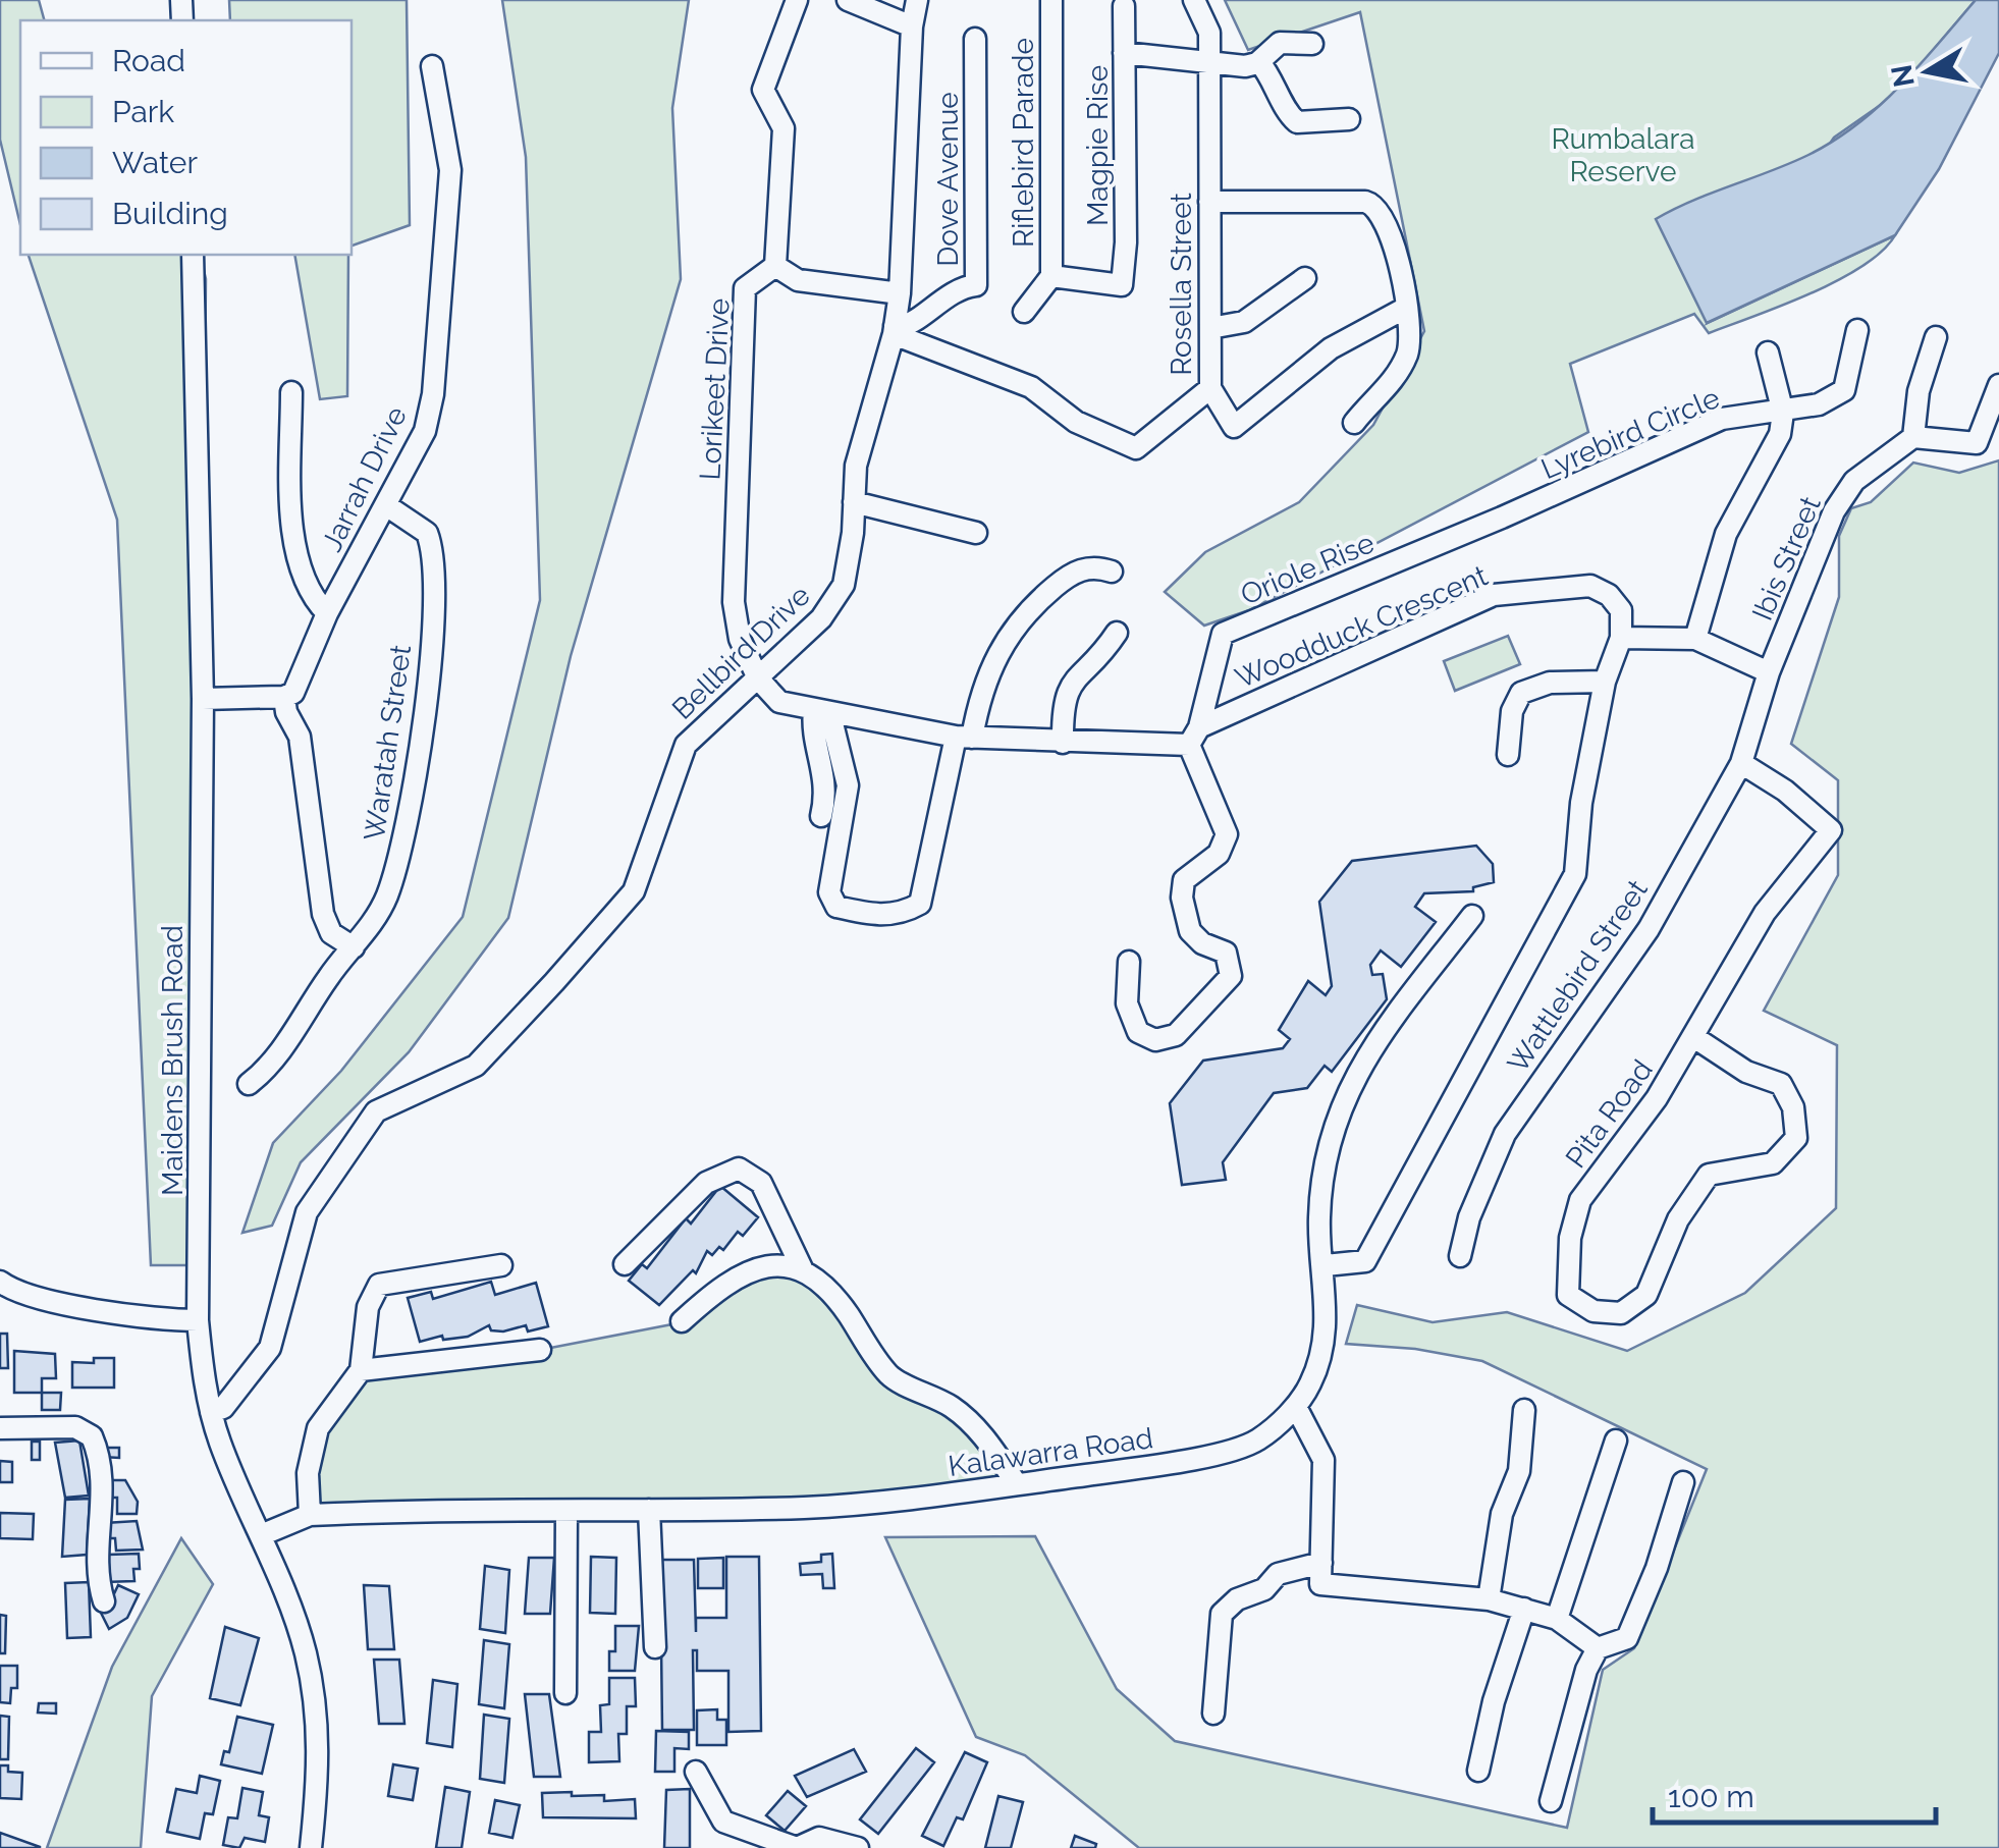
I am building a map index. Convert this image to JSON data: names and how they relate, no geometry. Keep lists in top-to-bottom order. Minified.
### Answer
{"streets":{"street":["Riflebird Parade","Magpie Rise","Dove Avenue","Rosella Street","Lorikeet Drive","Lyrebird Circle","Jarrah Drive","Ibis Street","Oriole Rise","Woodduck Crescent","Bellbird Drive","Waratah Street","Wattlebird Street","Maidens Brush Road","Pita Road","Kalawarra Road"]},"crossings":[["Riflebird Parade","Magpie Rise"],["Dove Avenue","Rosella Street"],["Dove Avenue","Bellbird Drive"],["Rosella Street","Bellbird Drive"],["Lorikeet Drive","Woodduck Crescent"],["Lorikeet Drive","Bellbird Drive"],["Lyrebird Circle","Oriole Rise"],["Jarrah Drive","Waratah Street"],["Ibis Street","Wattlebird Street"],["Oriole Rise","Woodduck Crescent"],["Woodduck Crescent","Bellbird Drive"],["Bellbird Drive","Maidens Brush Road"],["Wattlebird Street","Pita Road"],["Maidens Brush Road","Kalawarra Road"]],"parks":["Rumbalara Reserve"],"legend":["Road","Park","Water","Building"],"scale_bar":"100 m","north":"left"}
